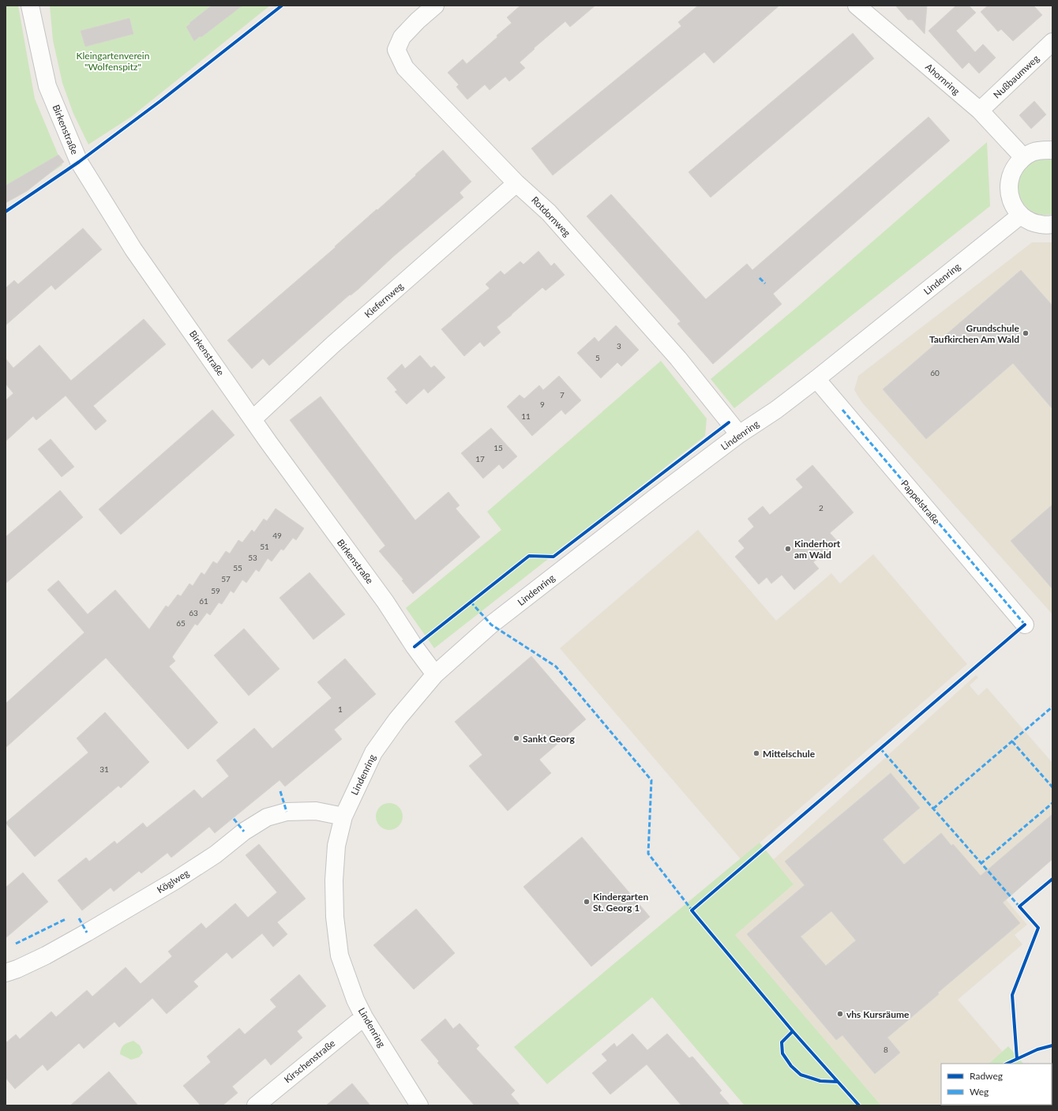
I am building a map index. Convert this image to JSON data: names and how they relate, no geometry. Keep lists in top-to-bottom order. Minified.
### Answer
{"streets":{"street":["Nußbaumweg","Ahornring","Birkenstraße","Rotdornweg","Lindenring","Kiefernweg","Pappelstraße","Köglweg","Kirschenstraße"]},"crossings":[["Nußbaumweg","Ahornring"],["Birkenstraße","Lindenring"],["Birkenstraße","Kiefernweg"],["Rotdornweg","Lindenring"],["Rotdornweg","Kiefernweg"],["Lindenring","Pappelstraße"],["Lindenring","Köglweg"],["Lindenring","Kirschenstraße"]],"parks":["Kleingartenverein \"Wolfenspitz\""],"places":["Grundschule Taufkirchen Am Wald","Kinderhort am Wald","Sankt Georg","Mittelschule","Kindergarten St. Georg 1","vhs Kursräume"],"house_numbers":["3","5","60","7","9","11","15","17","2","49","51","53","55","57","59","61","63","65","1","31","8"],"legend":["Radweg","Weg"]}
